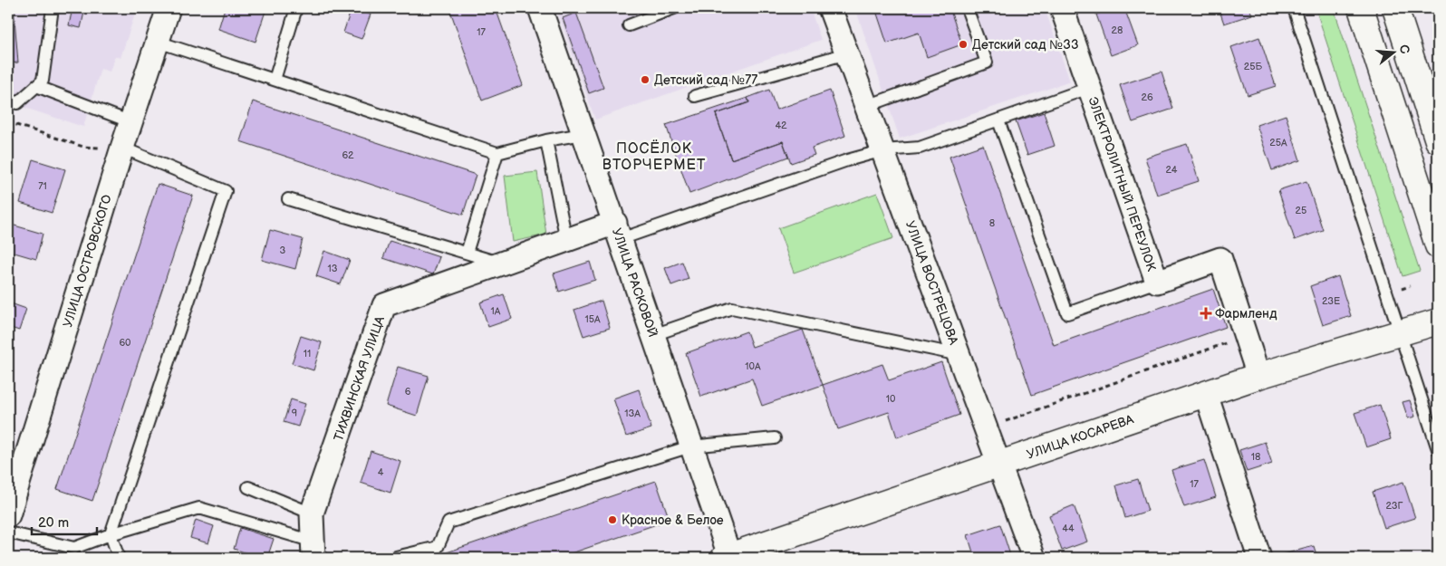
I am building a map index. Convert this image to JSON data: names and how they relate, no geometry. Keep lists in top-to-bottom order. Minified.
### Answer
{"streets":{"street":["ЭЛЕКТРОЛИТНЫЙ ПЕРЕУЛОК","УЛИЦА ОСТРОВСКОГО","УЛИЦА РАСКОВОЙ","УЛИЦА ВОСТРЕЦОВА","ТИХВИНСКАЯ УЛИЦА","УЛИЦА КОСАРЕВА"]},"crossings":[["ЭЛЕКТРОЛИТНЫЙ ПЕРЕУЛОК","УЛИЦА КОСАРЕВА"],["УЛИЦА РАСКОВОЙ","ТИХВИНСКАЯ УЛИЦА"],["УЛИЦА РАСКОВОЙ","УЛИЦА КОСАРЕВА"],["УЛИЦА ВОСТРЕЦОВА","УЛИЦА КОСАРЕВА"]],"districts":["ПОСЁЛОК ВТОРЧЕРМЕТ"],"places":{"other":["Детский сад №33","Детский сад №77","Красное & Белое"],"health":["Фармленд"]},"house_numbers":["28","17","25Б","26","42","25А","62","24","71","25","8","3","13","23Е","1А","15А","60","11","10А","6","10","9","13А","18","4","17","23Г","44"],"scale_bar":"20 m","north":"right"}
